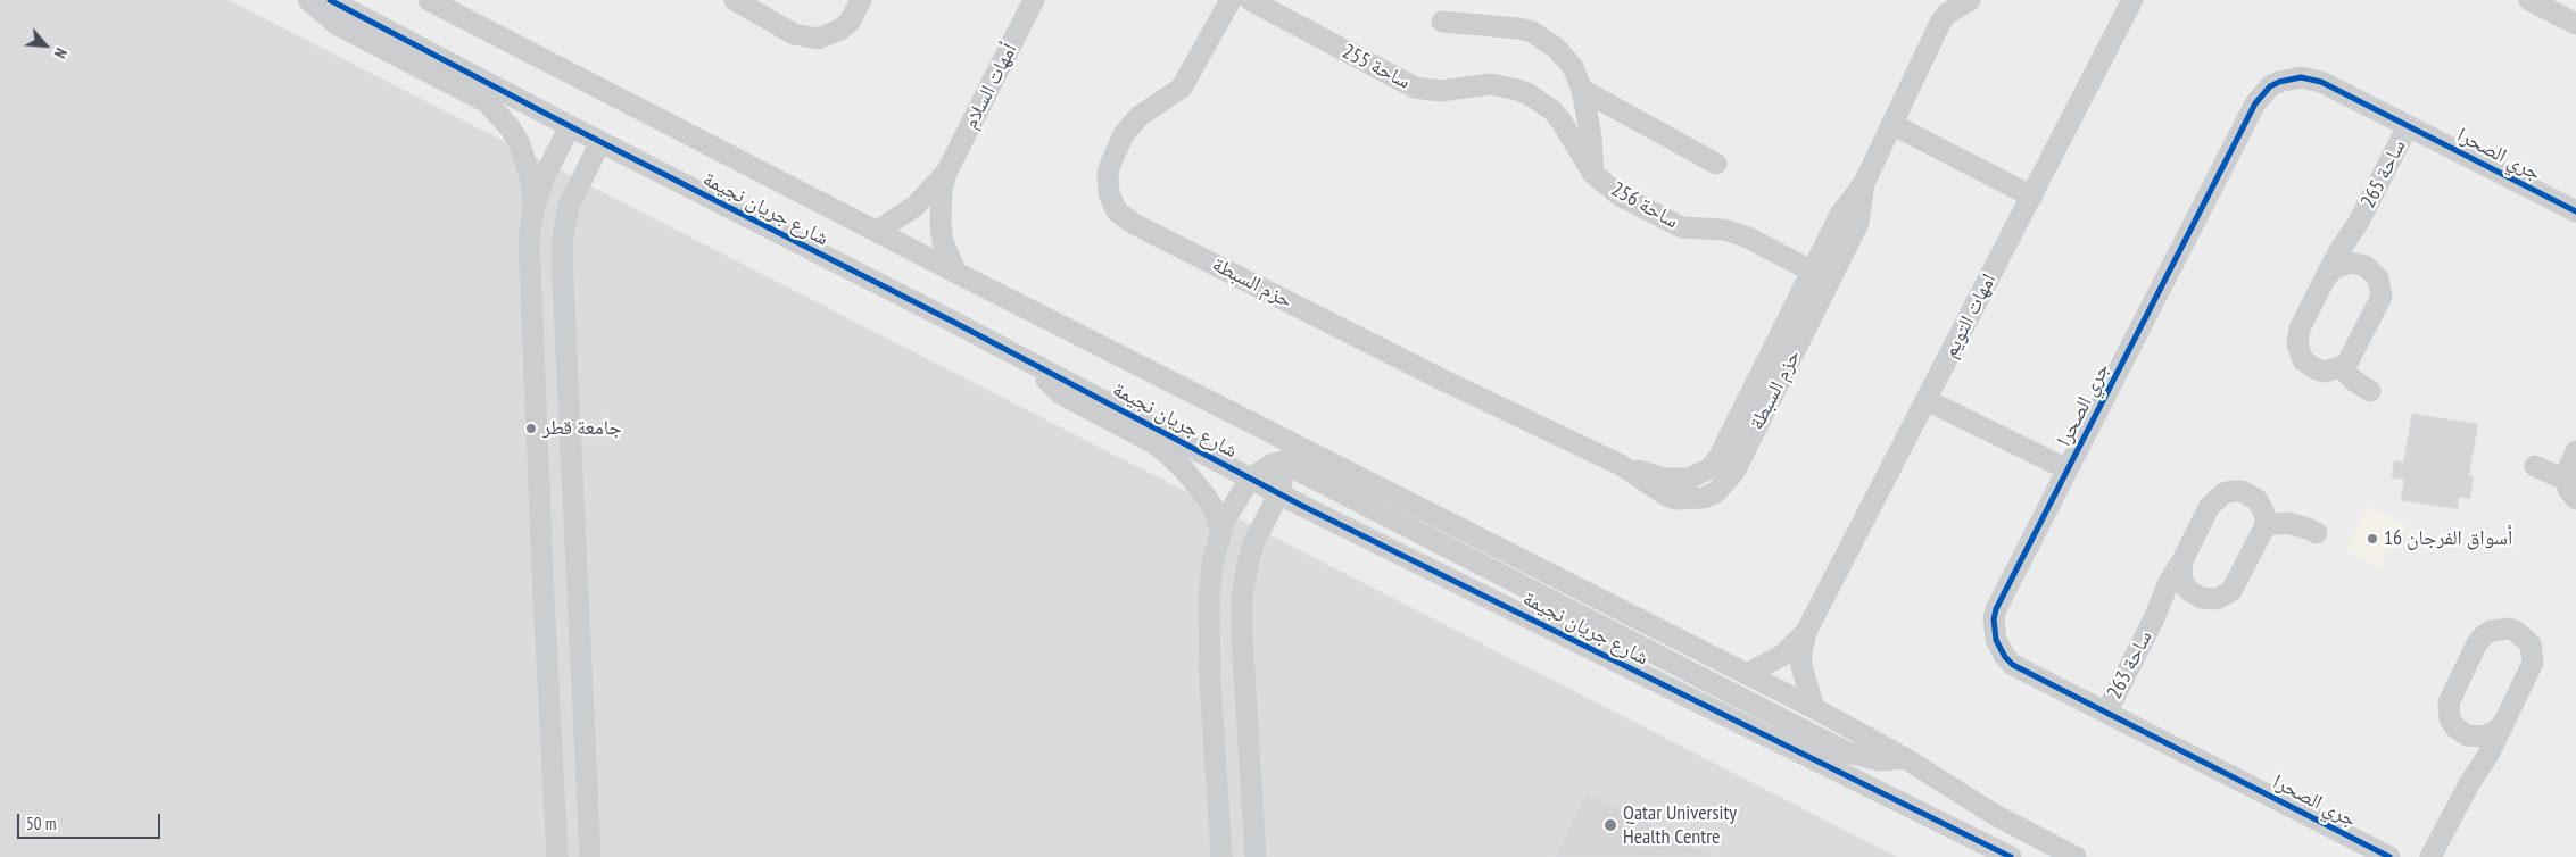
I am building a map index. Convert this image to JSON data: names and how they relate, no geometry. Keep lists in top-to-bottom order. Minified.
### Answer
{"streets":{"street":["ساحة 255","أمهات السلام","جري الصحرا","ساحة 265","ساحة 256","شارع جريان نجيمة","حزم السبطة","امهات التويم","ساحة 263"]},"crossings":[["ساحة 255","ساحة 256"],["أمهات السلام","شارع جريان نجيمة"],["جري الصحرا","ساحة 265"],["جري الصحرا","امهات التويم"],["جري الصحرا","ساحة 263"],["ساحة 256","حزم السبطة"],["شارع جريان نجيمة","امهات التويم"]],"places":["جامعة قطر","أسواق الفرجان 16","Qatar University Health Centre"],"scale_bar":"50 m","north":"bottom right"}
